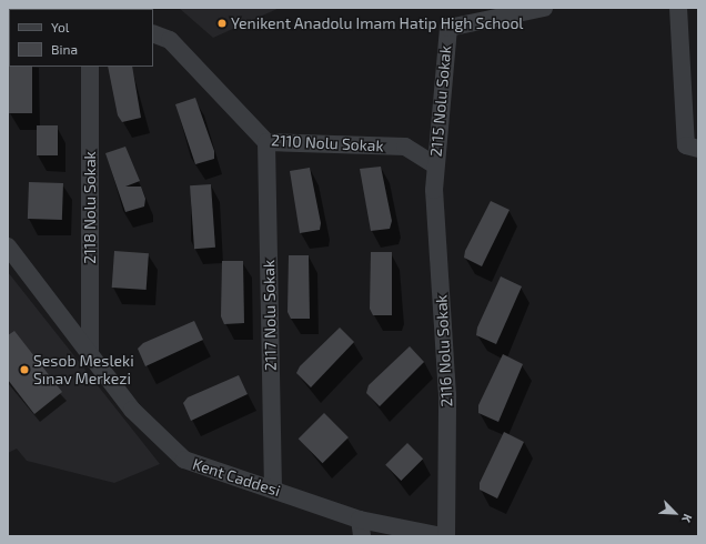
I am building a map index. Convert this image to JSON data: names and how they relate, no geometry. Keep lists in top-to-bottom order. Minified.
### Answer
{"streets":{"street":["2115 Nolu Sokak","2110 Nolu Sokak","2118 Nolu Sokak","2117 Nolu Sokak","2116 Nolu Sokak","Kent Caddesi"]},"crossings":[["2115 Nolu Sokak","2110 Nolu Sokak"],["2115 Nolu Sokak","2116 Nolu Sokak"],["2110 Nolu Sokak","2117 Nolu Sokak"],["2110 Nolu Sokak","2116 Nolu Sokak"],["2118 Nolu Sokak","Kent Caddesi"],["2117 Nolu Sokak","Kent Caddesi"]],"places":["Yenikent Anadolu Imam Hatip High School","Sesob Mesleki Sınav Merkezi"],"legend":["Yol","Bina"],"north":"bottom right"}
